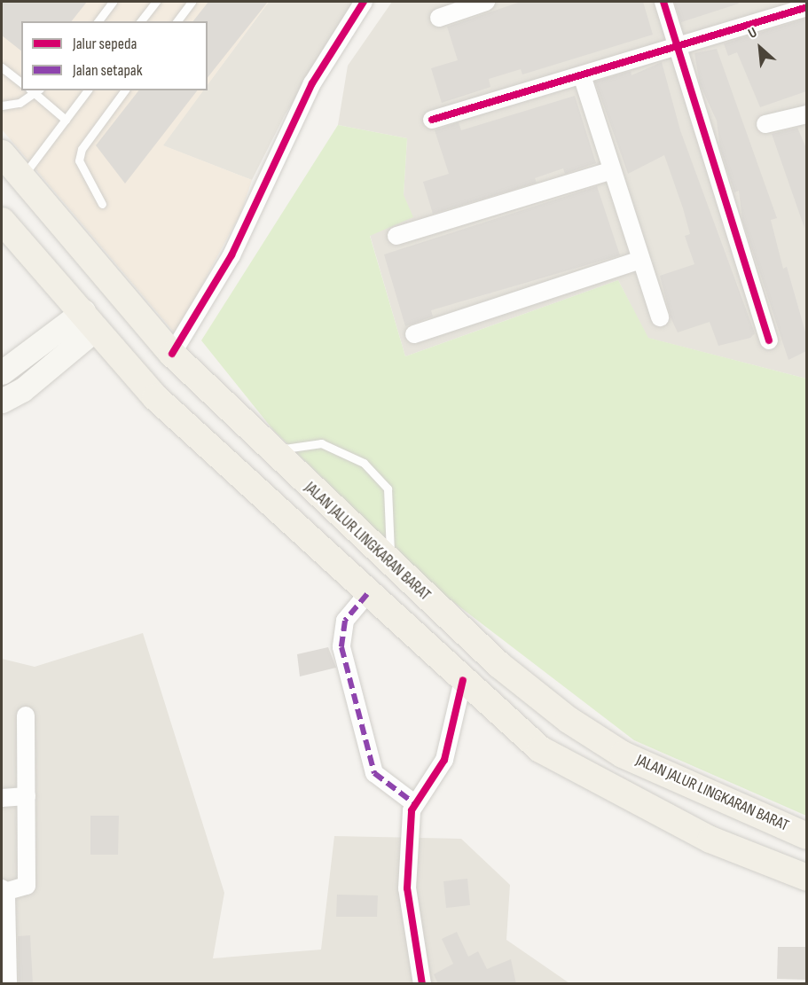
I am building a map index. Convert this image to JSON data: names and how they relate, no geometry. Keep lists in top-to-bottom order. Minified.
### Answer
{"streets":{"main road":["JALAN JALUR LINGKARAN BARAT"]},"legend":["Jalur sepeda","Jalan setapak"],"north":"top left"}
